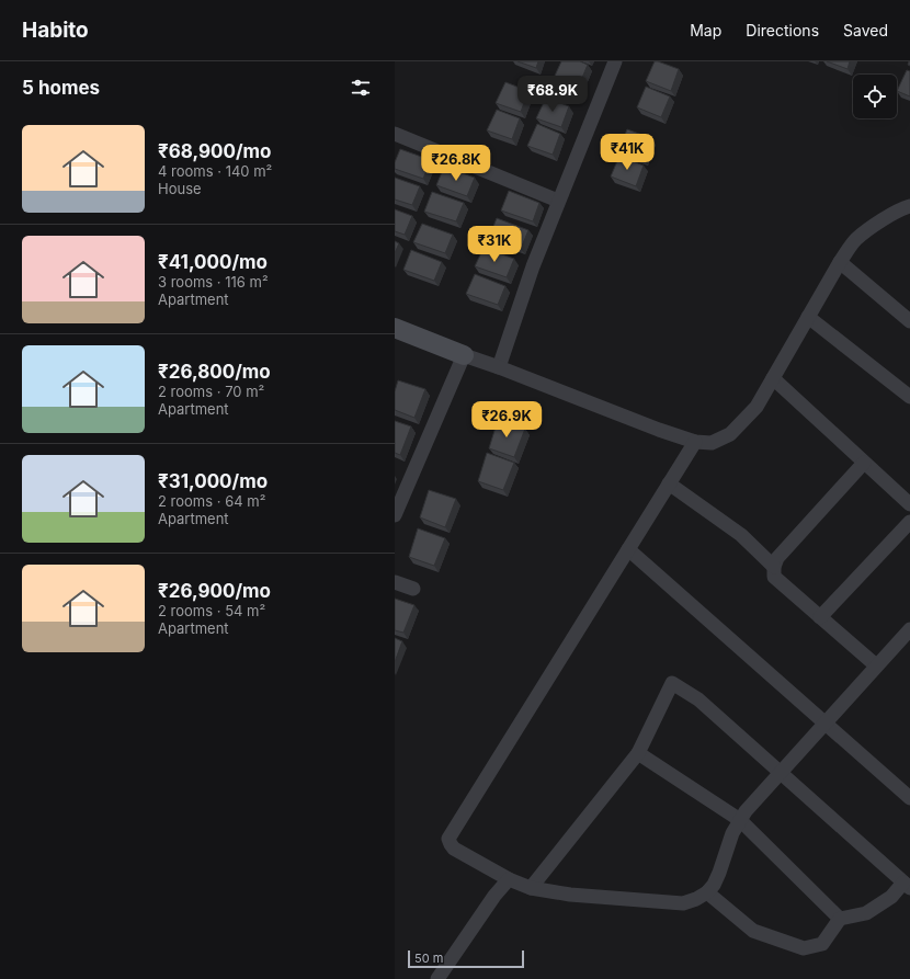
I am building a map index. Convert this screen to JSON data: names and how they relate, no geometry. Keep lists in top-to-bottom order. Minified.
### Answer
{"scale_bar":"50 m","page":{"header":"Habito","nav":["Map","Directions","Saved"],"heading":"5 homes","price":["₹68.9K","₹41K","₹26.8K","₹31K","₹26.9K"],"list":[{"name":"₹68,900/mo","note":"4 rooms · 140 m² · House"},{"name":"₹41,000/mo","note":"3 rooms · 116 m² · Apartment"},{"name":"₹26,800/mo","note":"2 rooms · 70 m² · Apartment"},{"name":"₹31,000/mo","note":"2 rooms · 64 m² · Apartment"},{"name":"₹26,900/mo","note":"2 rooms · 54 m² · Apartment"}],"scale":"50 m"}}
